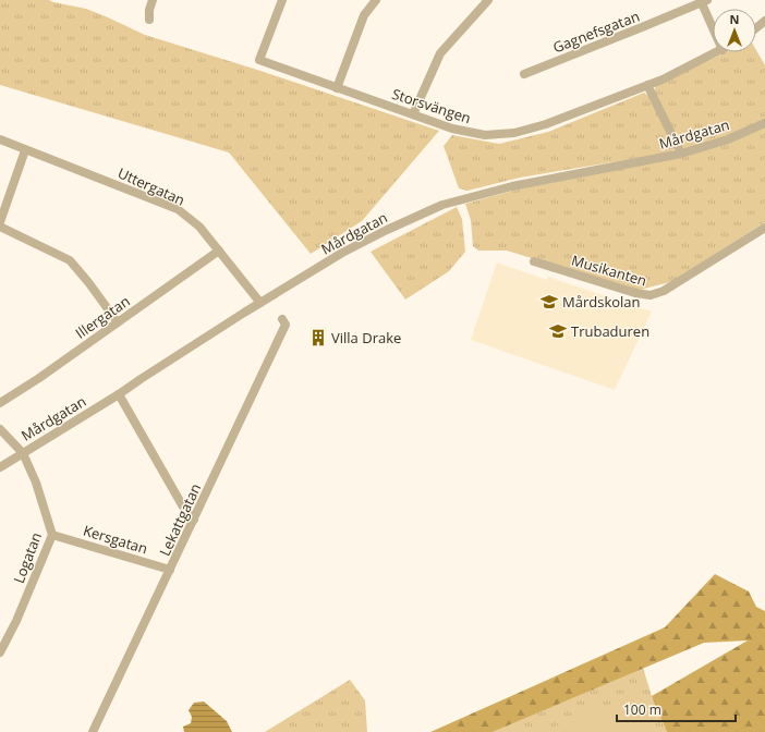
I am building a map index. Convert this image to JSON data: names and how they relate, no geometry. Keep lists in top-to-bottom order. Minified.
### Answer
{"streets":{"street":["Gagnefsgatan","Storsvängen","Mårdgatan","Uttergatan","Musikanten","Illergatan","Lekattgatan","Kersgatan","Logatan"]},"crossings":[["Mårdgatan","Uttergatan"],["Mårdgatan","Logatan"],["Uttergatan","Illergatan"],["Lekattgatan","Kersgatan"],["Kersgatan","Logatan"]],"places":{"school or university":["Mårdskolan","Trubaduren"],"building":["Villa Drake"]},"scale_bar":"100 m","north":"top"}
